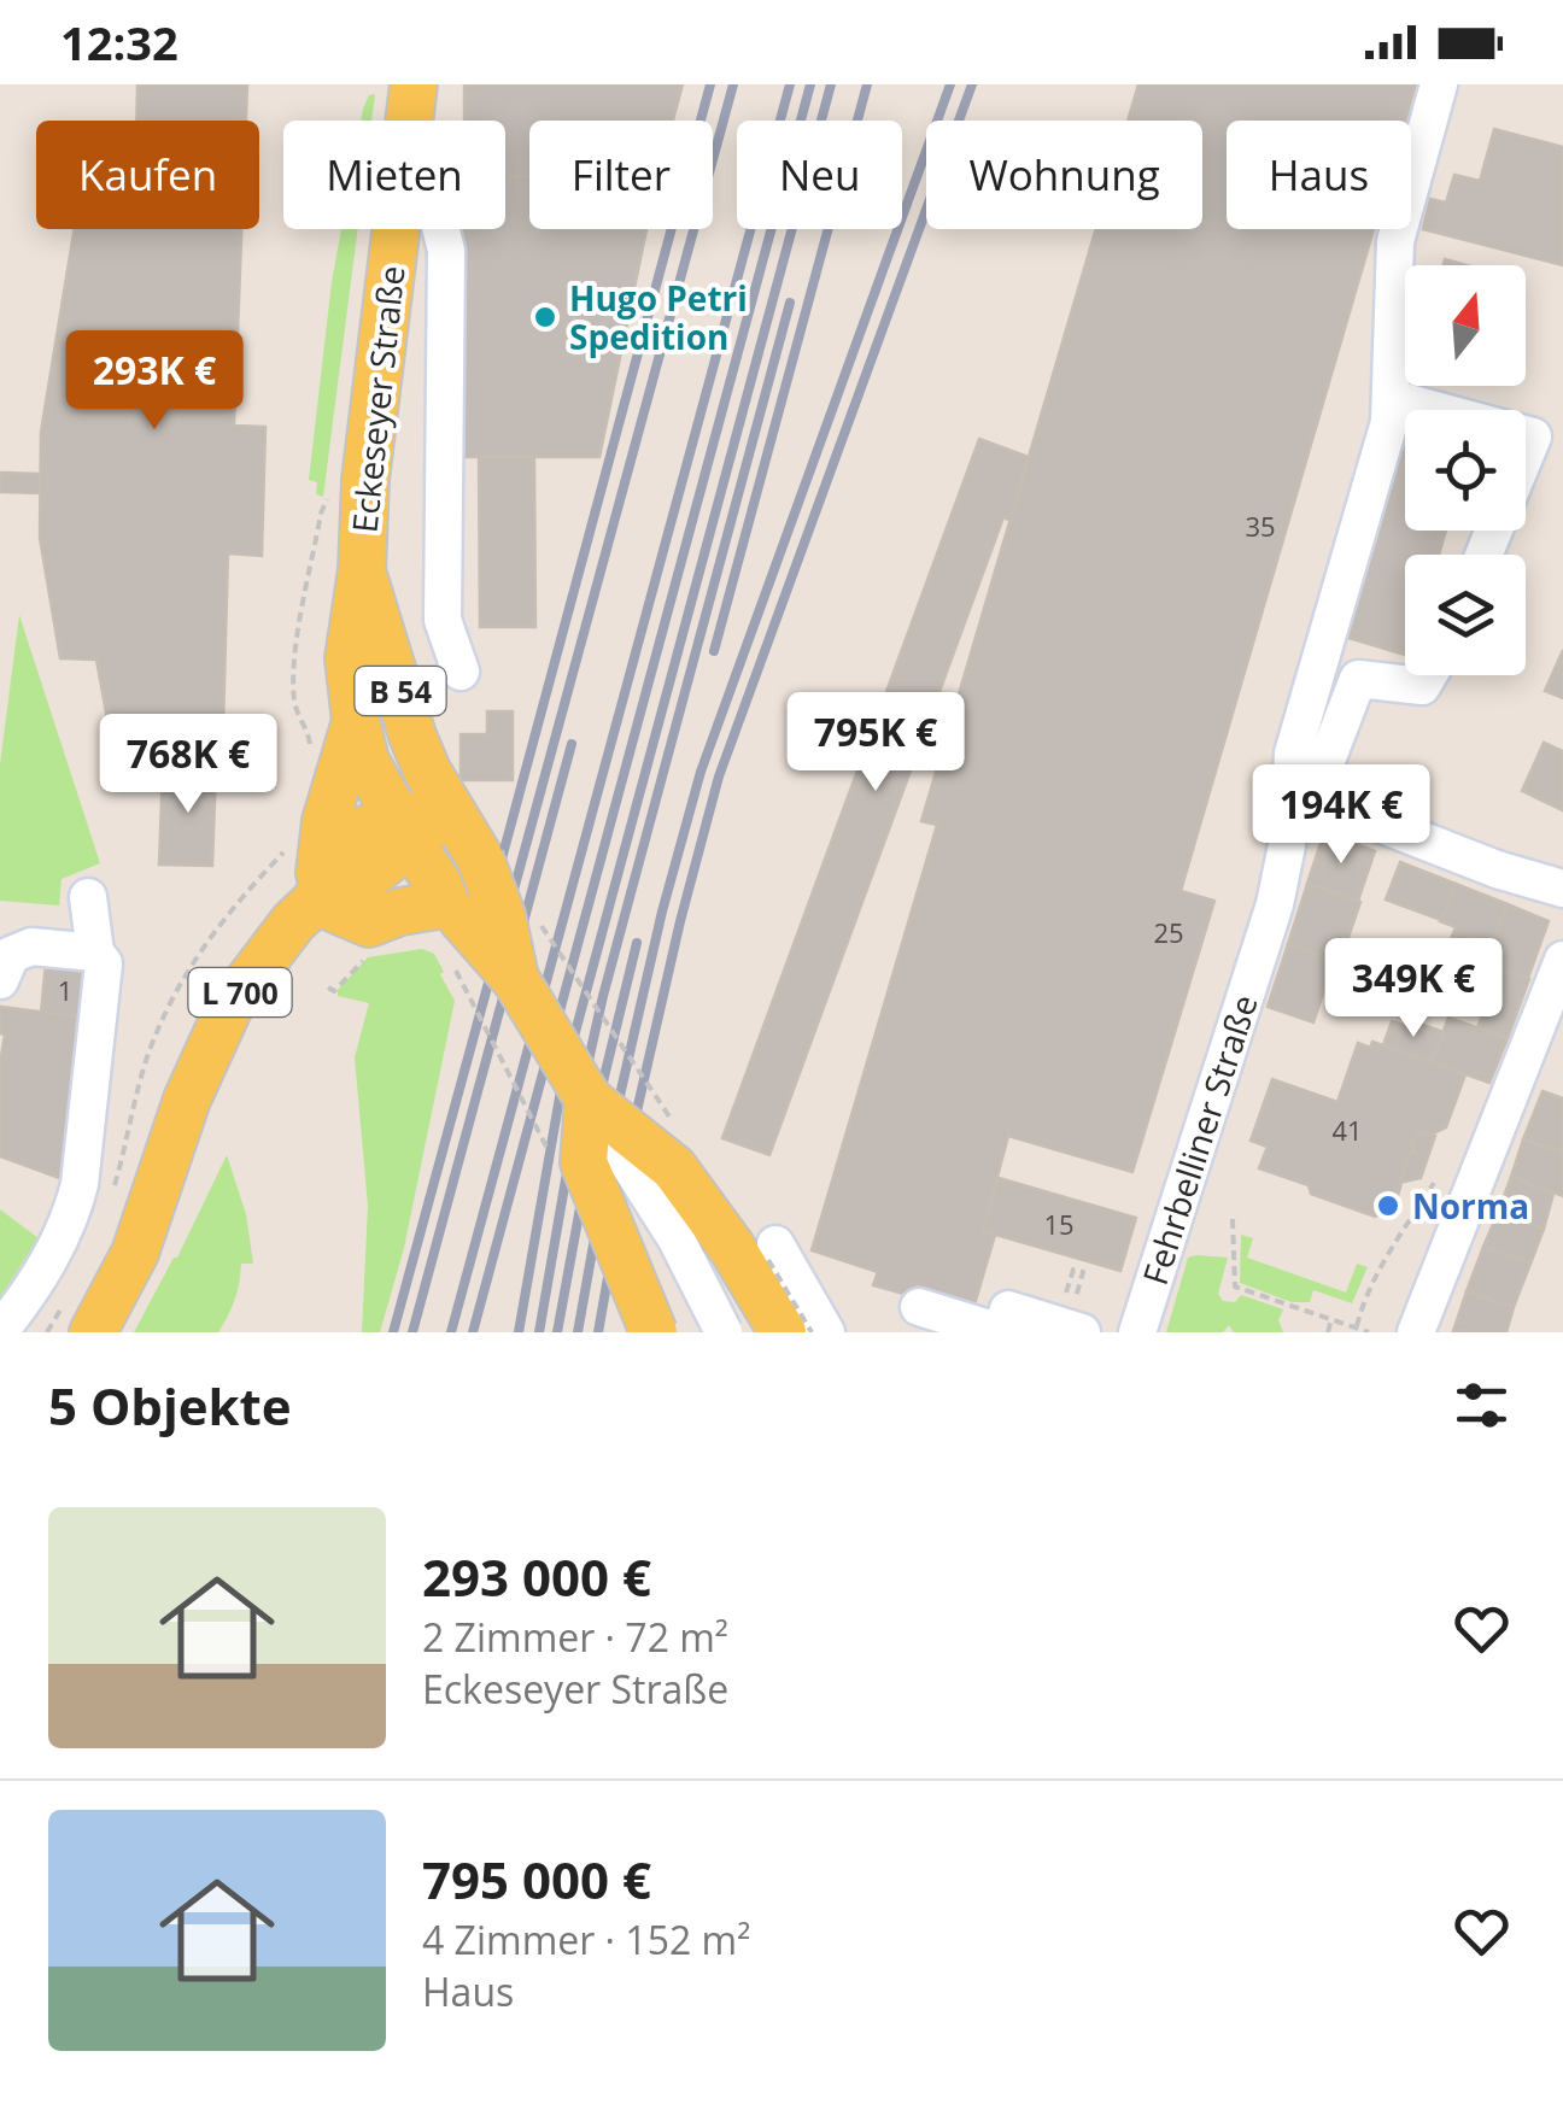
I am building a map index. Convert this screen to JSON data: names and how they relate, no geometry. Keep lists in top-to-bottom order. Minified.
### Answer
{"streets":{"main road":["Eckeseyer Straße","B 54","L 700"],"street":["Fehrbelliner Straße"]},"crossings":[["Eckeseyer Straße","B 54"],["Eckeseyer Straße","L 700"]],"places":["Hugo Petri Spedition","Norma"],"house_numbers":["35","25","1","41","15"],"north":"top","page":{"status":"12:32","chip":["Kaufen","Mieten","Filter","Neu","Wohnung","Haus"],"price":["293K €","795K €","768K €","194K €","349K €"],"heading":"5 Objekte","list":[{"name":"293 000 €","note":"2 Zimmer · 72 m² · Eckeseyer Straße"},{"name":"795 000 €","note":"4 Zimmer · 152 m² · Haus"}]}}
